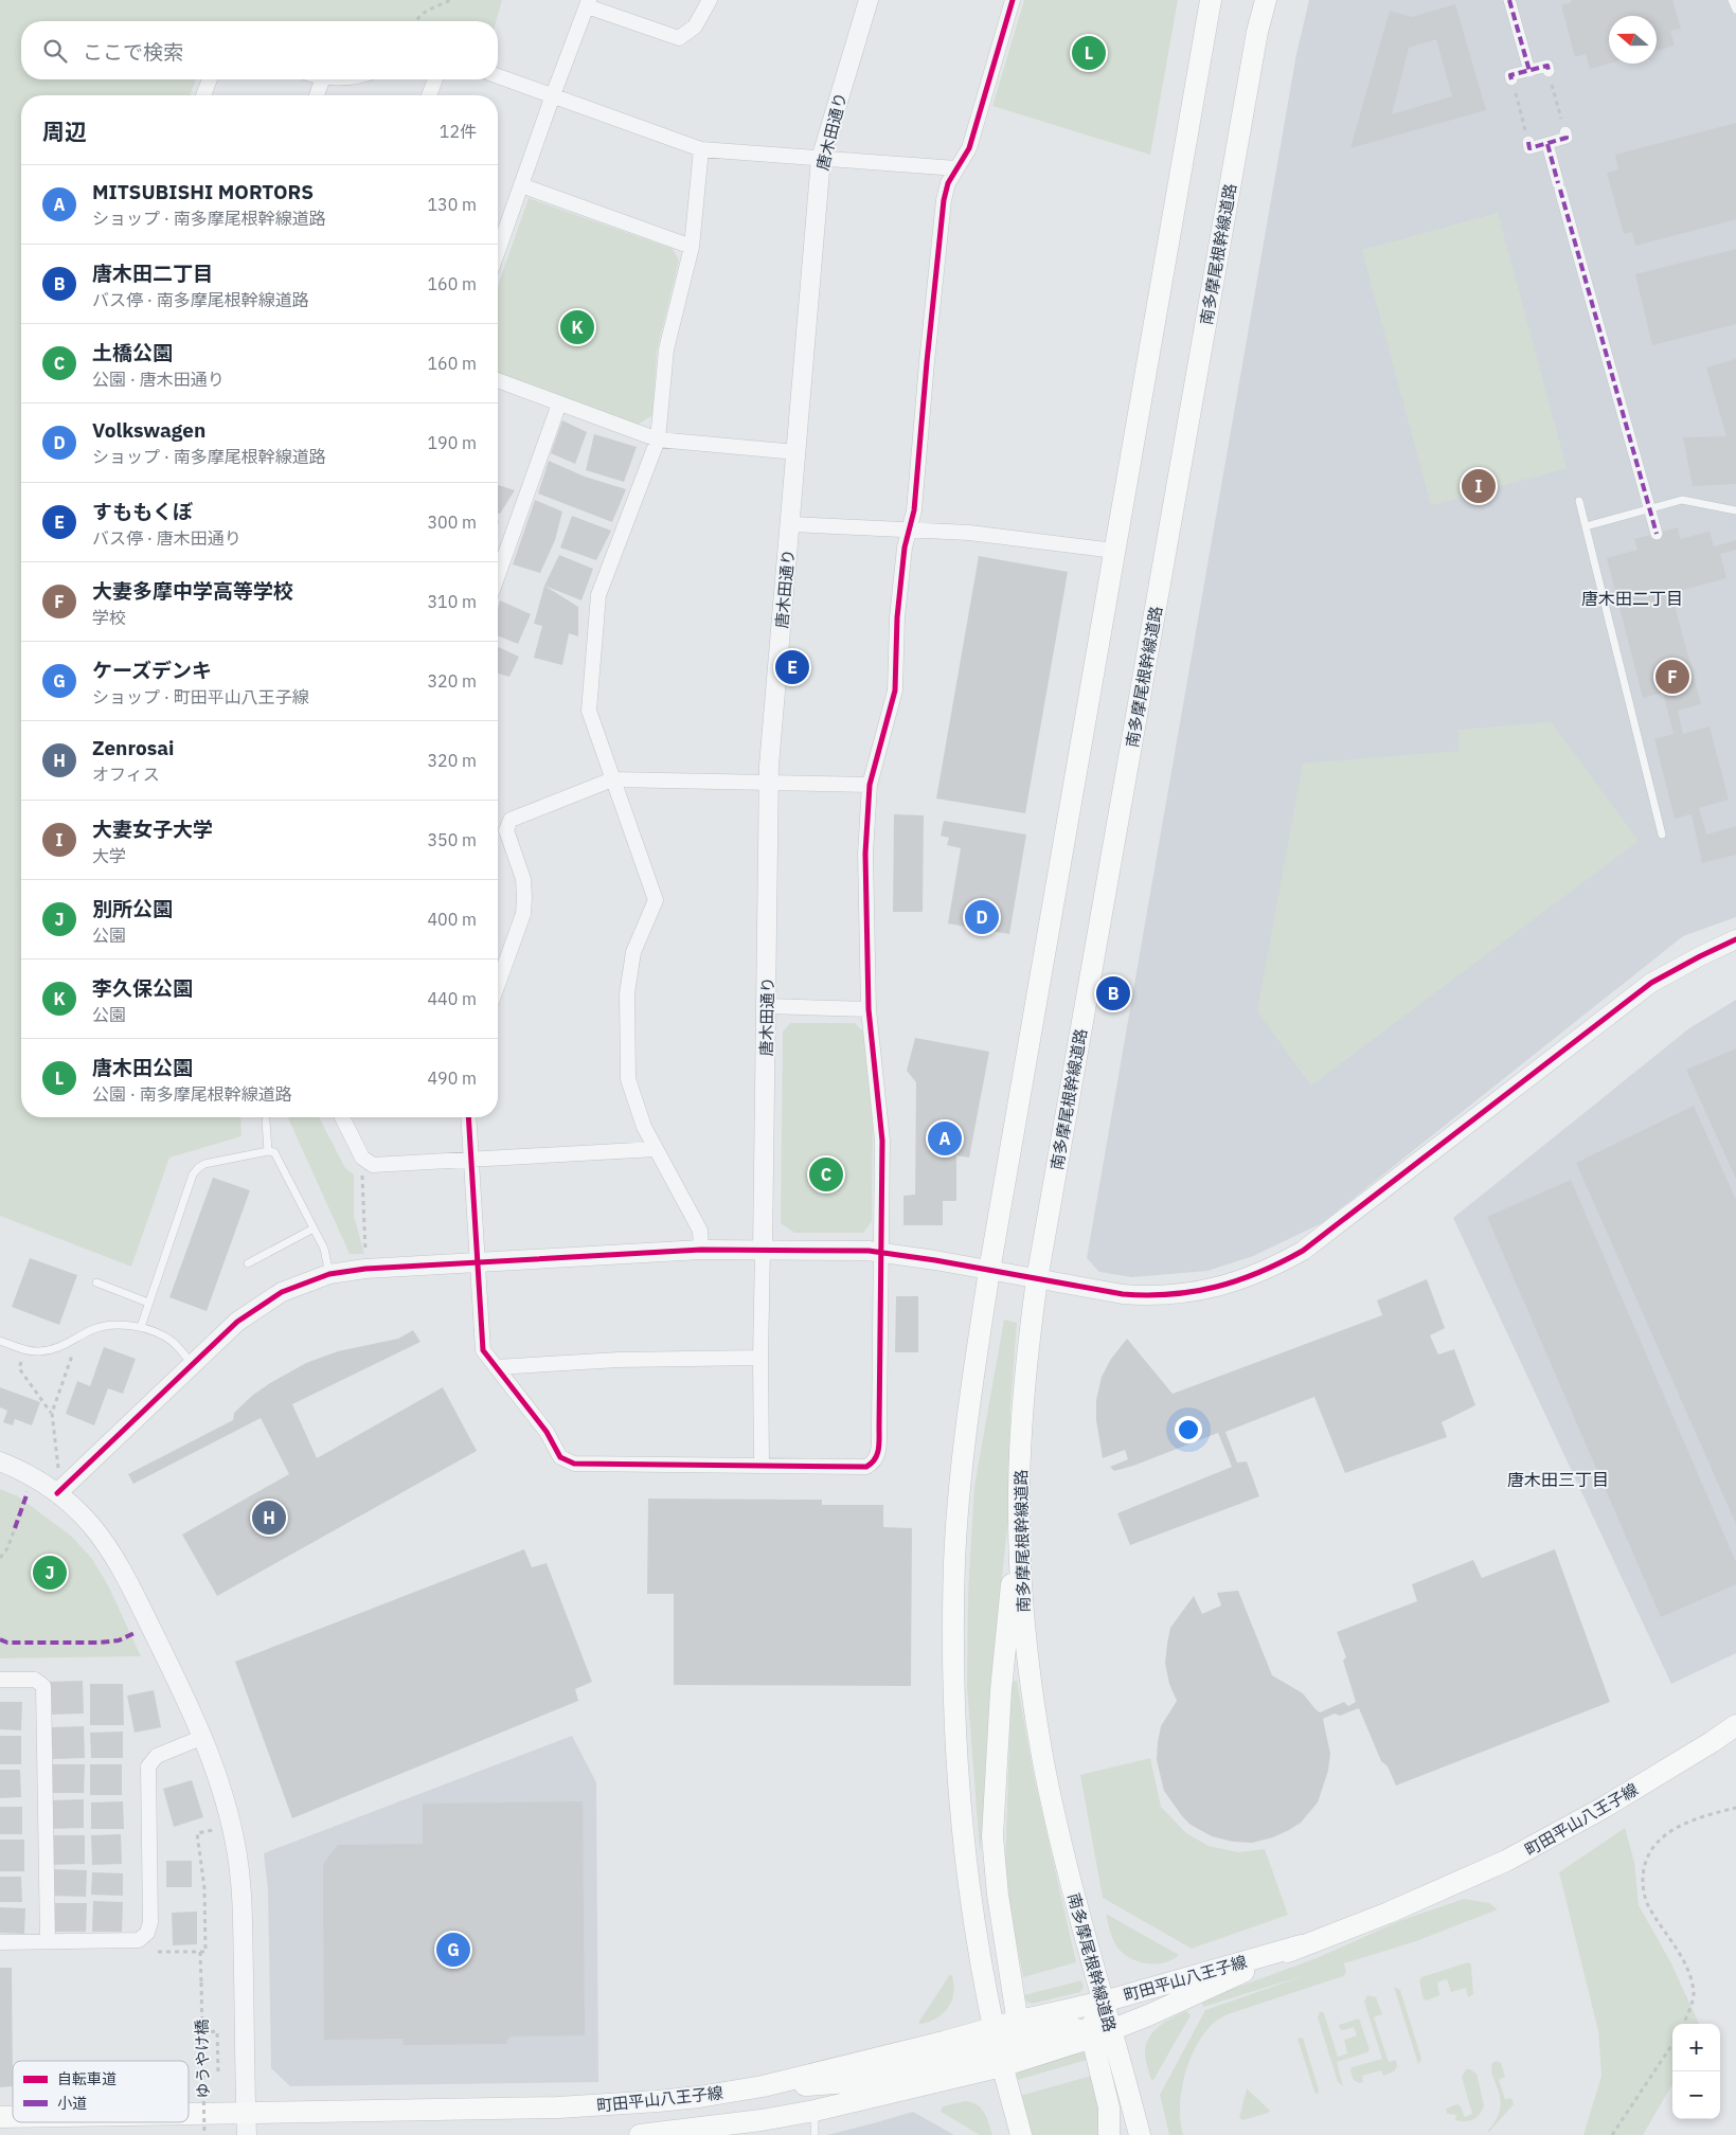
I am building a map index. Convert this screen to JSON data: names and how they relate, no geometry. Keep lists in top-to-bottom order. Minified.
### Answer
{"streets":{"main road":["南多摩尾根幹線道路","町田平山八王子線"],"street":["唐木田通り"],"path":["ゆうやけ橋"]},"crossings":[["南多摩尾根幹線道路","町田平山八王子線"]],"districts":["唐木田二丁目","唐木田三丁目"],"legend":["自転車道","小道"],"north":"left","page":{"search":"ここで検索","pins":["L","K","I","E","F","D","B","A","C","H","J","G"],"heading":["周辺","12件"],"list":[{"mark":"A","name":"MITSUBISHI MORTORS","note":"ショップ · 南多摩尾根幹線道路","value":"130 m"},{"mark":"B","name":"唐木田二丁目","note":"バス停 · 南多摩尾根幹線道路","value":"160 m"},{"mark":"C","name":"土橋公園","note":"公園 · 唐木田通り","value":"160 m"},{"mark":"D","name":"Volkswagen","note":"ショップ · 南多摩尾根幹線道路","value":"190 m"},{"mark":"E","name":"すももくぼ","note":"バス停 · 唐木田通り","value":"300 m"},{"mark":"F","name":"大妻多摩中学高等学校","note":"学校","value":"310 m"},{"mark":"G","name":"ケーズデンキ","note":"ショップ · 町田平山八王子線","value":"320 m"},{"mark":"H","name":"Zenrosai","note":"オフィス","value":"320 m"},{"mark":"I","name":"大妻女子大学","note":"大学","value":"350 m"},{"mark":"J","name":"別所公園","note":"公園","value":"400 m"},{"mark":"K","name":"李久保公園","note":"公園","value":"440 m"},{"mark":"L","name":"唐木田公園","note":"公園 · 南多摩尾根幹線道路","value":"490 m"}],"map_buttons":["+","−"]}}
